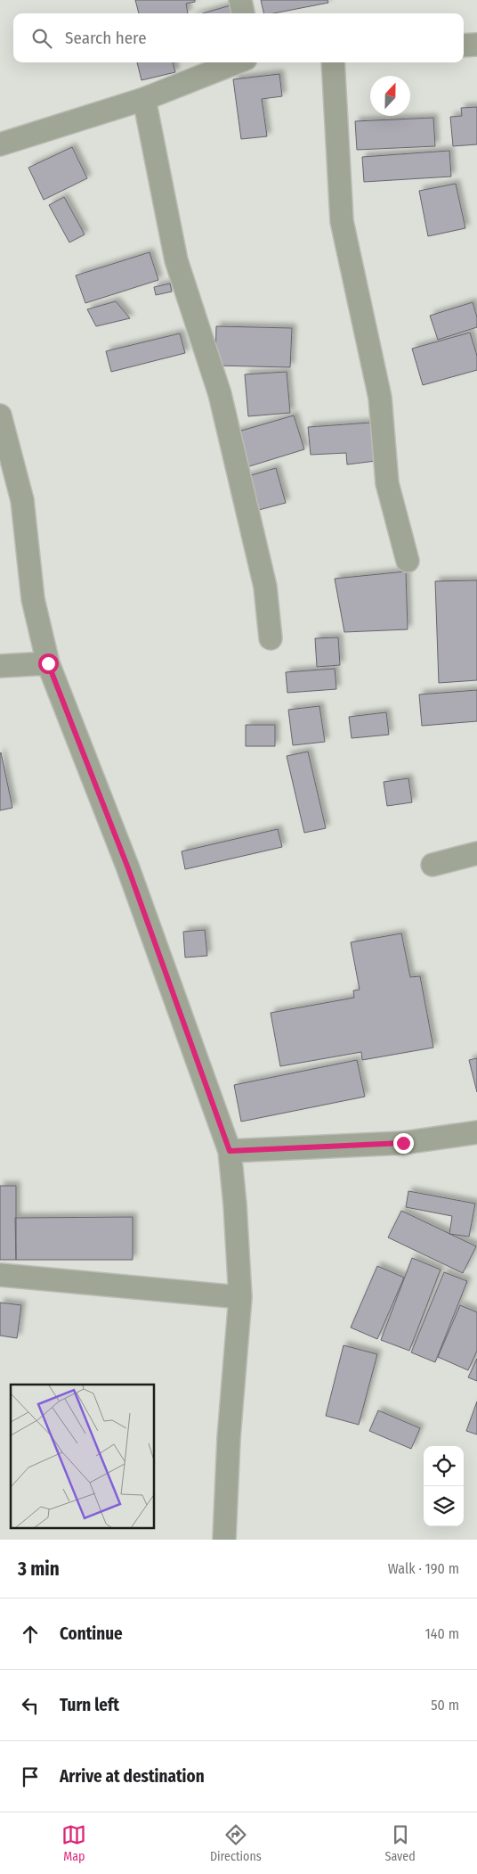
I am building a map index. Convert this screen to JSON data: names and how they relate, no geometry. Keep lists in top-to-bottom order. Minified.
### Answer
{"north":"top","page":{"search":"Search here","heading":["3 min","Walk · 190 m"],"list":[["Continue","140 m"],["Turn left","50 m"],"Arrive at destination"],"nav":["Map","Directions","Saved"]}}
